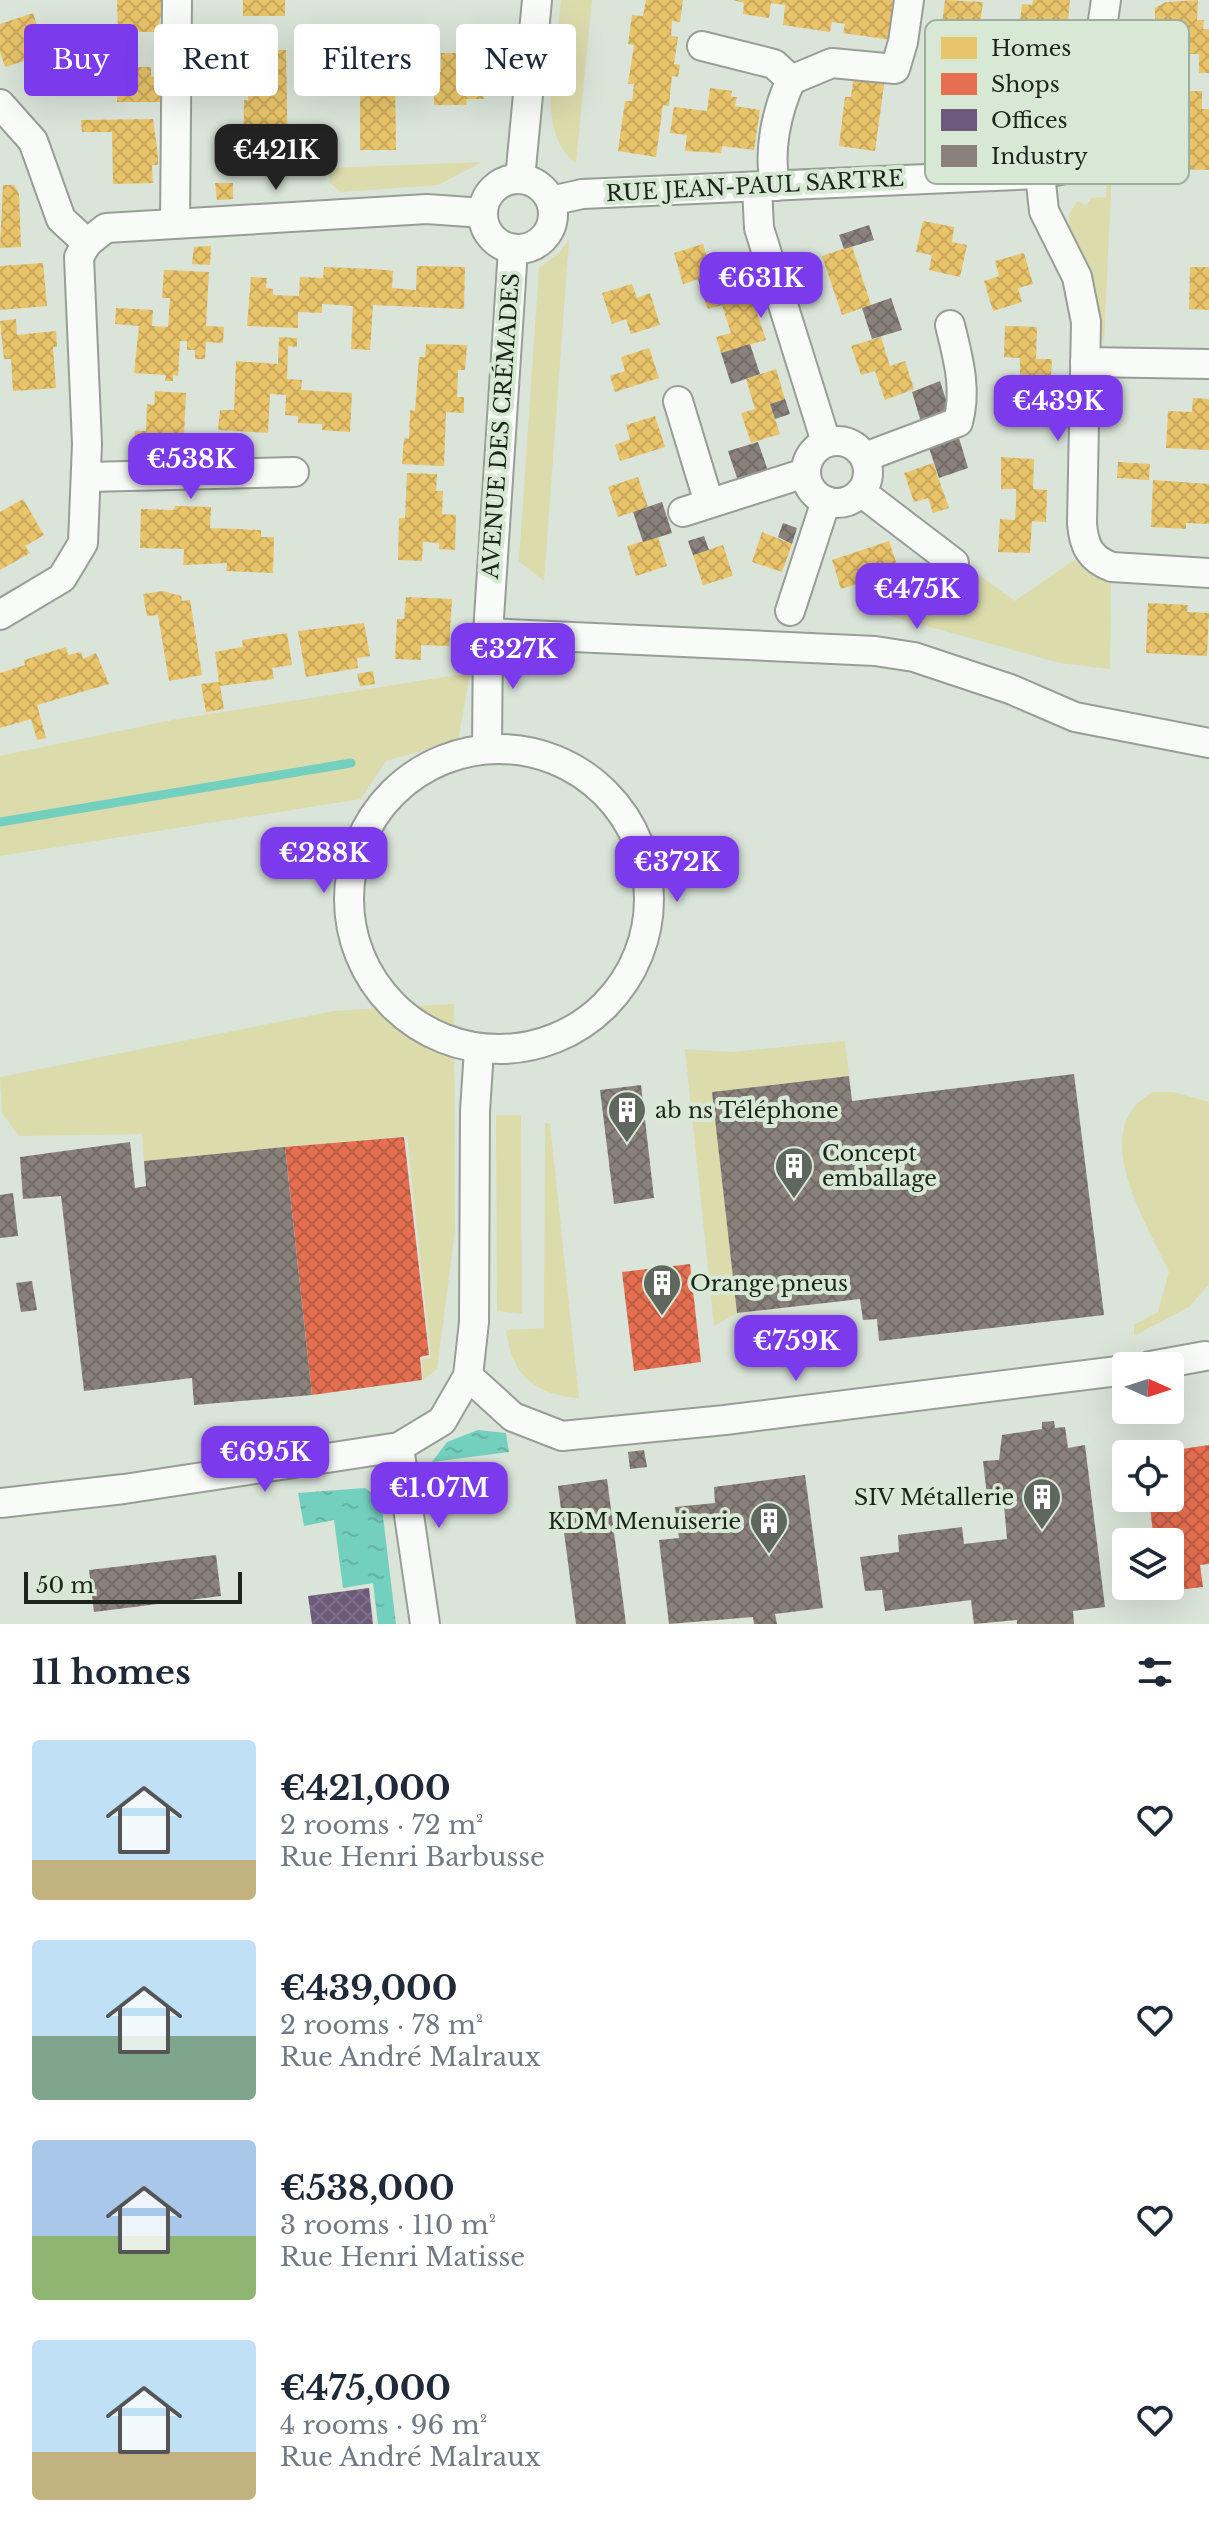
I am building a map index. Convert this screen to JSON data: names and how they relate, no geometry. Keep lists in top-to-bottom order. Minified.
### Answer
{"streets":{"street":["RUE JEAN-PAUL SARTRE","AVENUE DES CRÉMADES"]},"crossings":[["RUE JEAN-PAUL SARTRE","AVENUE DES CRÉMADES"]],"places":{"building":["ab ns Téléphone","Concept emballage","Orange pneus","SIV Métallerie","KDM Menuiserie"]},"legend":["Homes","Shops","Offices","Industry"],"scale_bar":"50 m","north":"right","page":{"chip":["Buy","Rent","Filters","New"],"price":["€421K","€631K","€439K","€538K","€475K","€327K","€288K","€372K","€759K","€695K","€1.07M"],"scale":"50 m","heading":"11 homes","list":[{"name":"€421,000","note":"2 rooms · 72 m² · Rue Henri Barbusse"},{"name":"€439,000","note":"2 rooms · 78 m² · Rue André Malraux"},{"name":"€538,000","note":"3 rooms · 110 m² · Rue Henri Matisse"},{"name":"€475,000","note":"4 rooms · 96 m² · Rue André Malraux"}]}}
